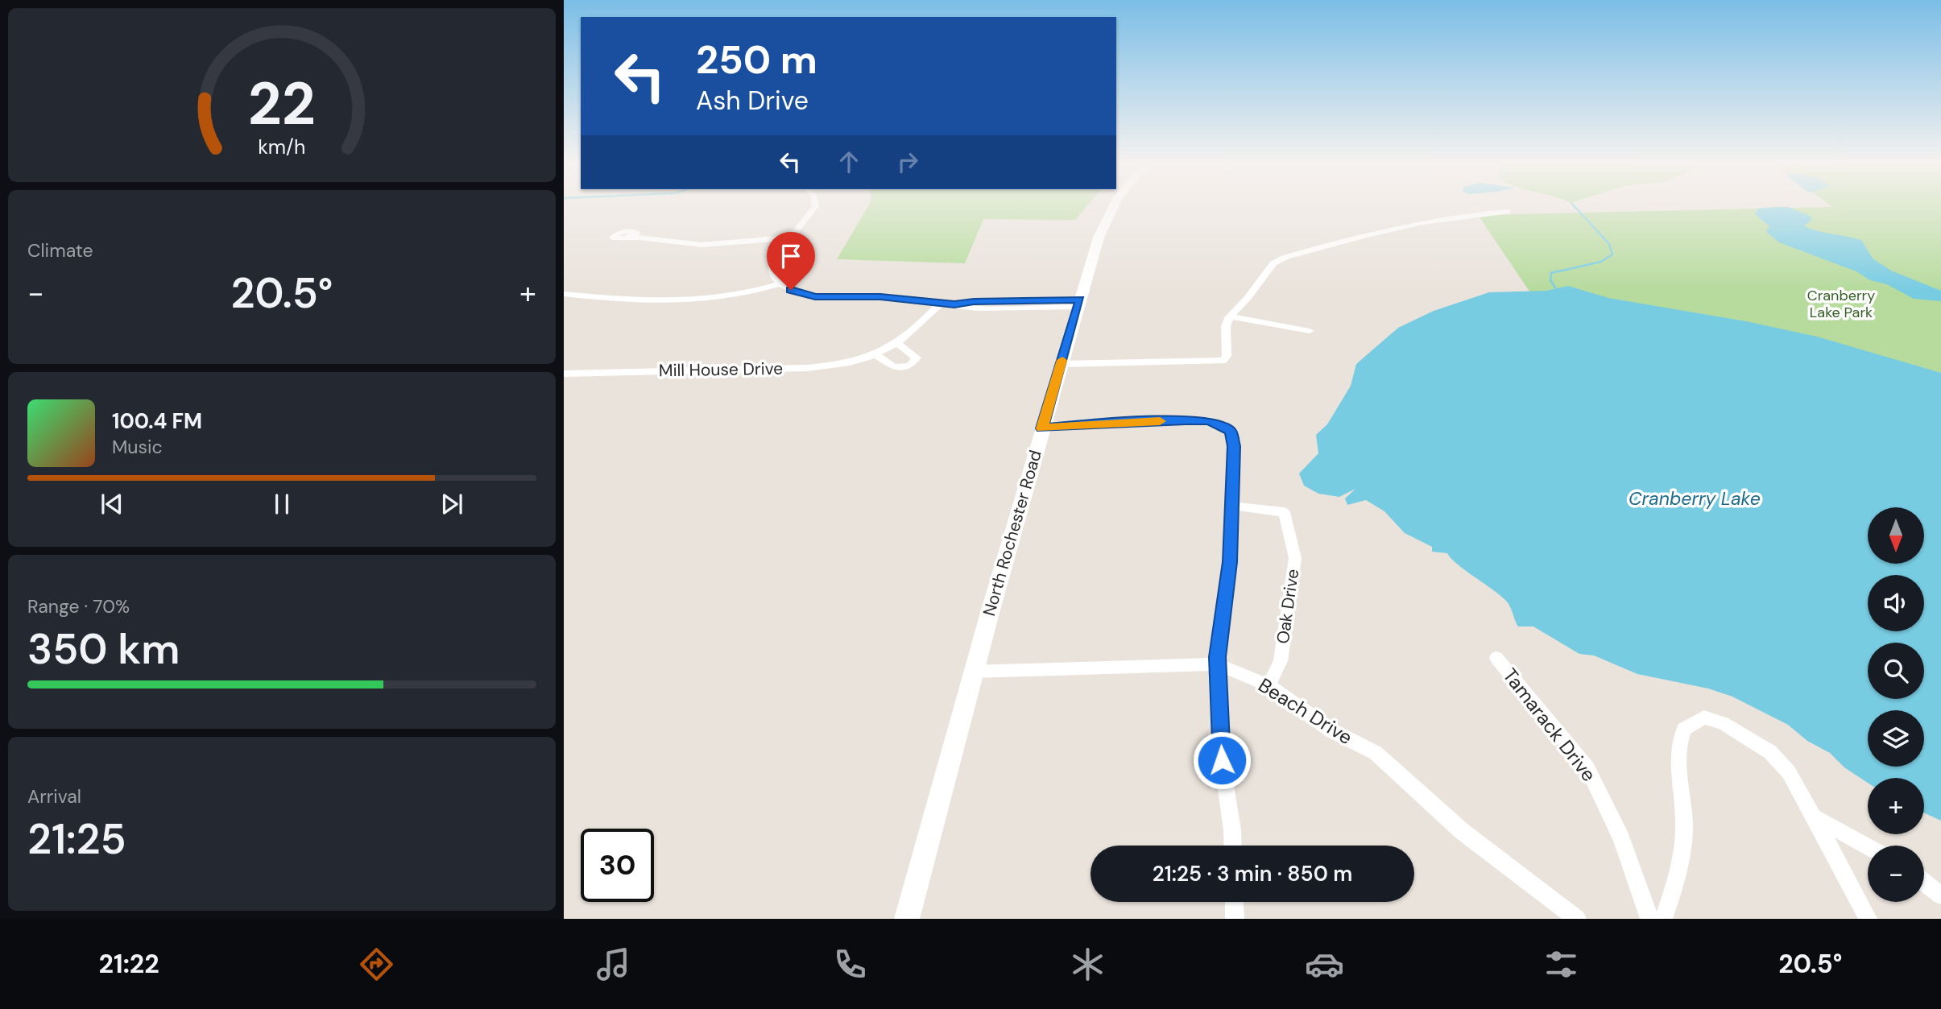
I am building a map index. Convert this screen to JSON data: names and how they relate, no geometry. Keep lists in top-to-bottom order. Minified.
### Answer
{"streets":{"main road":["North Rochester Road"],"street":["Mill House Drive","Oak Drive","Beach Drive","Tamarack Drive"]},"crossings":[["North Rochester Road","Beach Drive"],["Oak Drive","Beach Drive"]],"water":["Cranberry Lake"],"parks":["Cranberry Lake Park"],"north":"bottom","page":{"turn":["250 m","Ash Drive"],"tile":["Climate",["Range · 70%","350 km"],["Arrival","21:25"]],"heat":["−","20.5°","+"],"song":["100.4 FM","Music"],"map_buttons":["+","−"],"limit":"30","trip":"21:25 · 3 min · 850 m","tabs":["21:22","20.5°"],"gauge":["22","km/h"]}}
